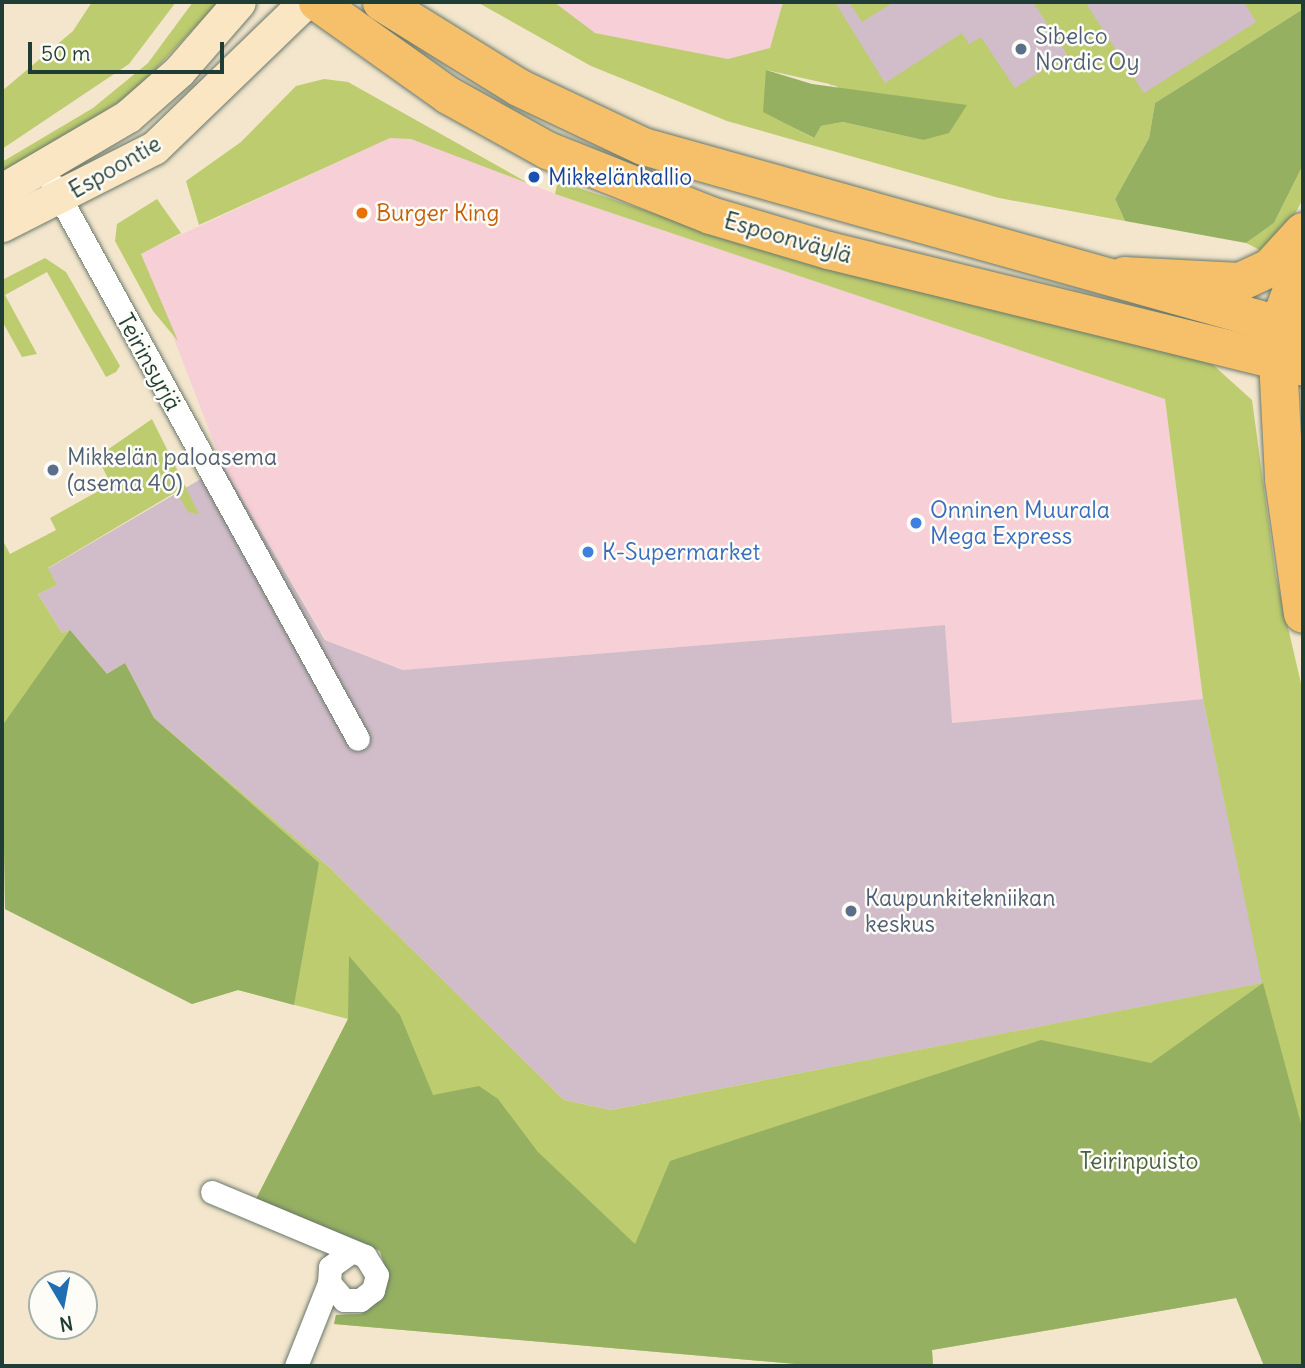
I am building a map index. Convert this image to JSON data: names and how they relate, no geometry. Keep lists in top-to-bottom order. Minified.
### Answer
{"streets":{"main road":["Espoontie","Espoonväylä"],"street":["Teirinsyrjä"]},"crossings":[["Espoontie","Teirinsyrjä"]],"parks":["Teirinpuisto"],"places":["Sibelco Nordic Oy","Mikkelänkallio","Burger King","Mikkelän paloasema (asema 40)","Onninen Muurala Mega Express","K-Supermarket","Kaupunkitekniikan keskus"],"scale_bar":"50 m","north":"bottom"}
